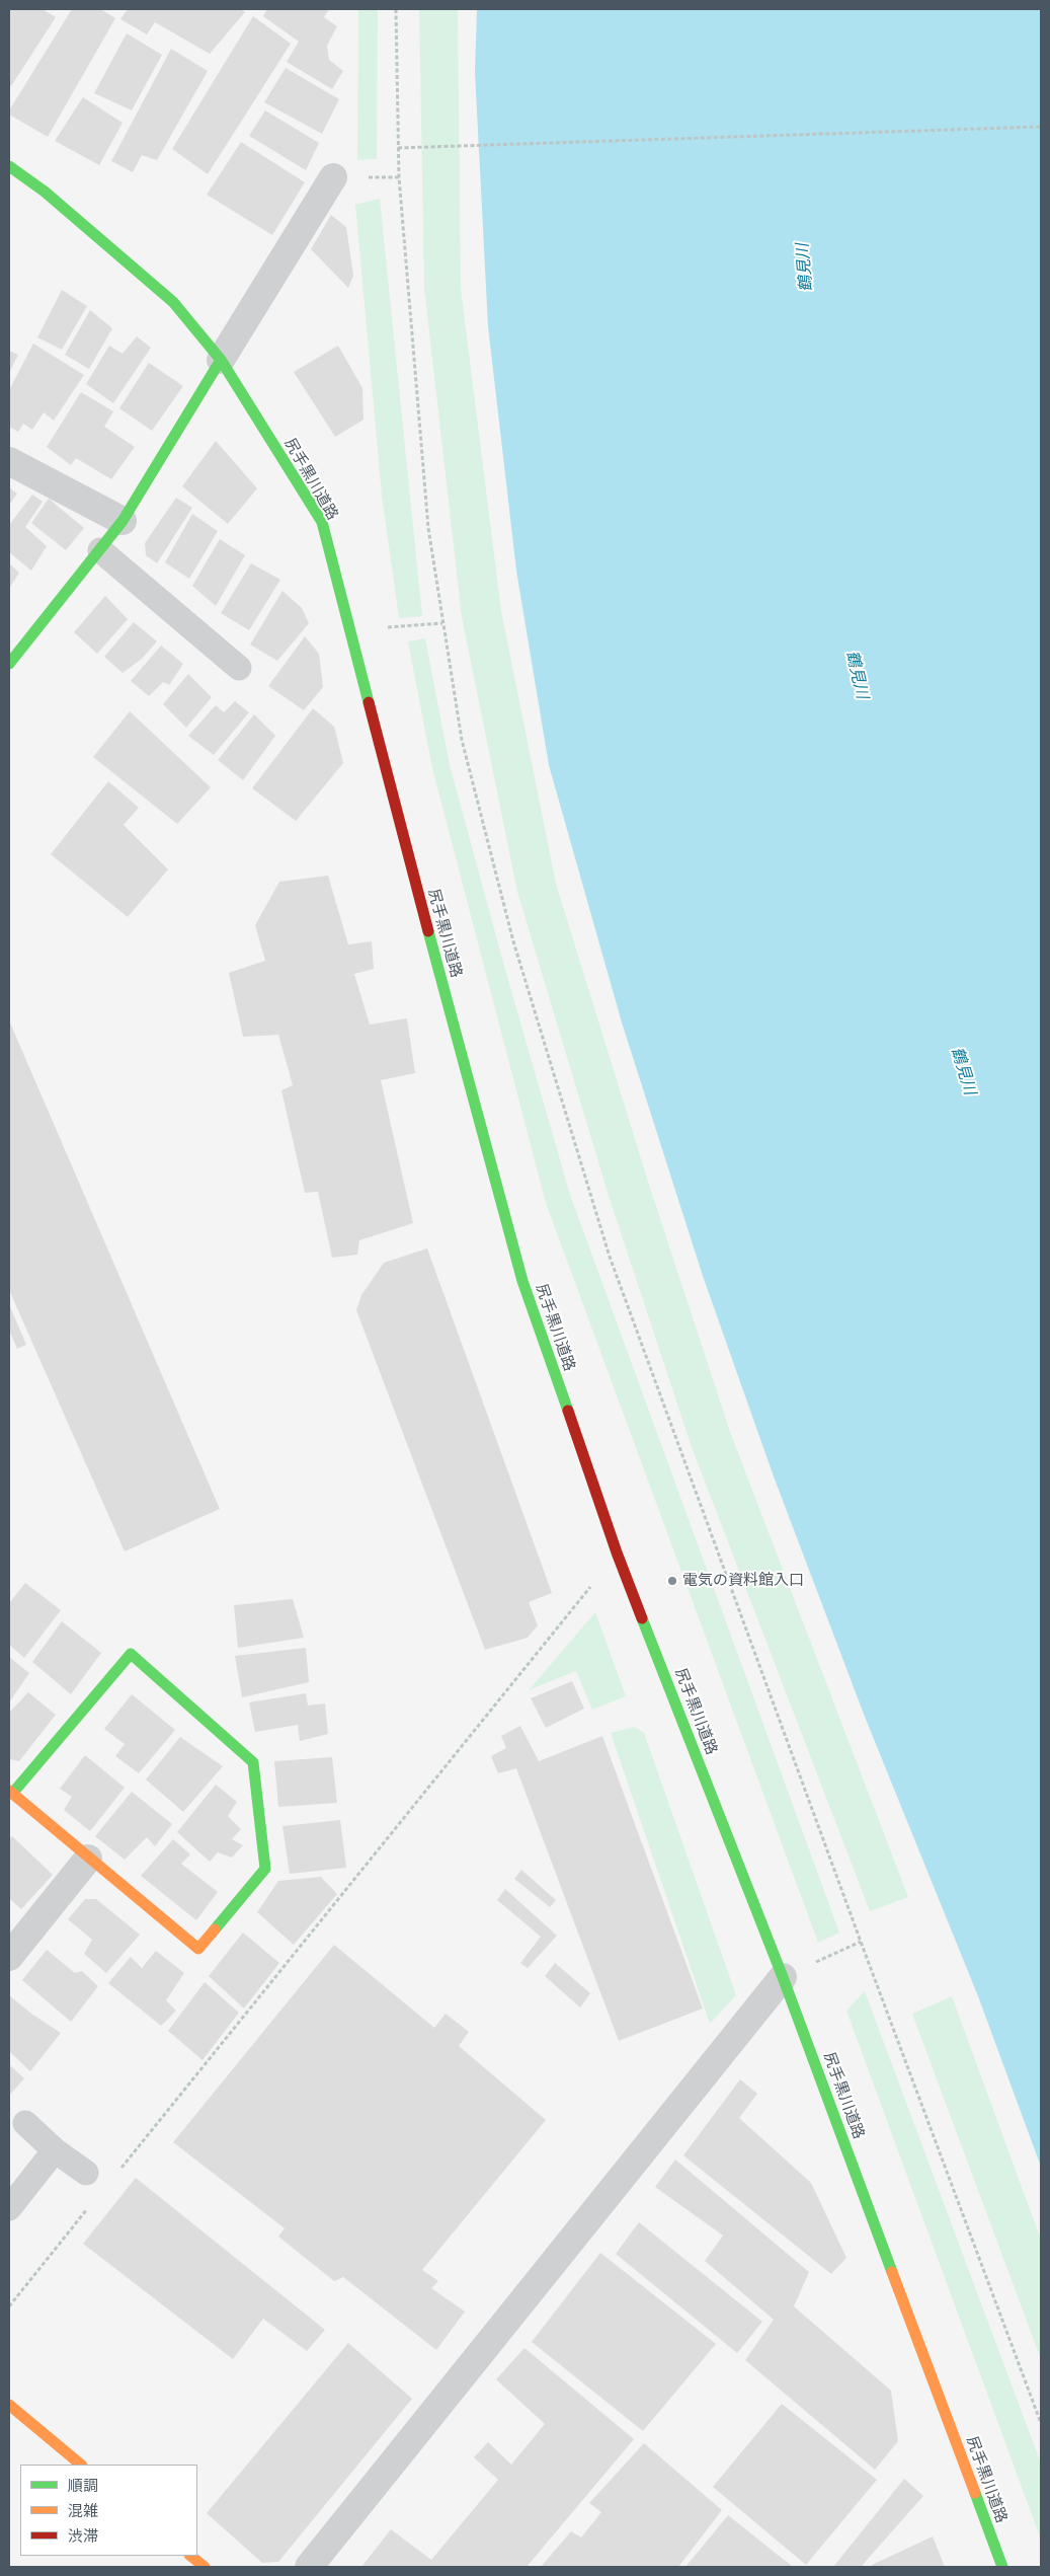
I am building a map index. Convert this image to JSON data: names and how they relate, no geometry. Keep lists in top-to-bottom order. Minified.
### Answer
{"streets":{"main road":["尻手黒川道路"]},"water":["鶴見川"],"places":["電気の資料館入口"],"legend":["順調","混雑","渋滞"]}
